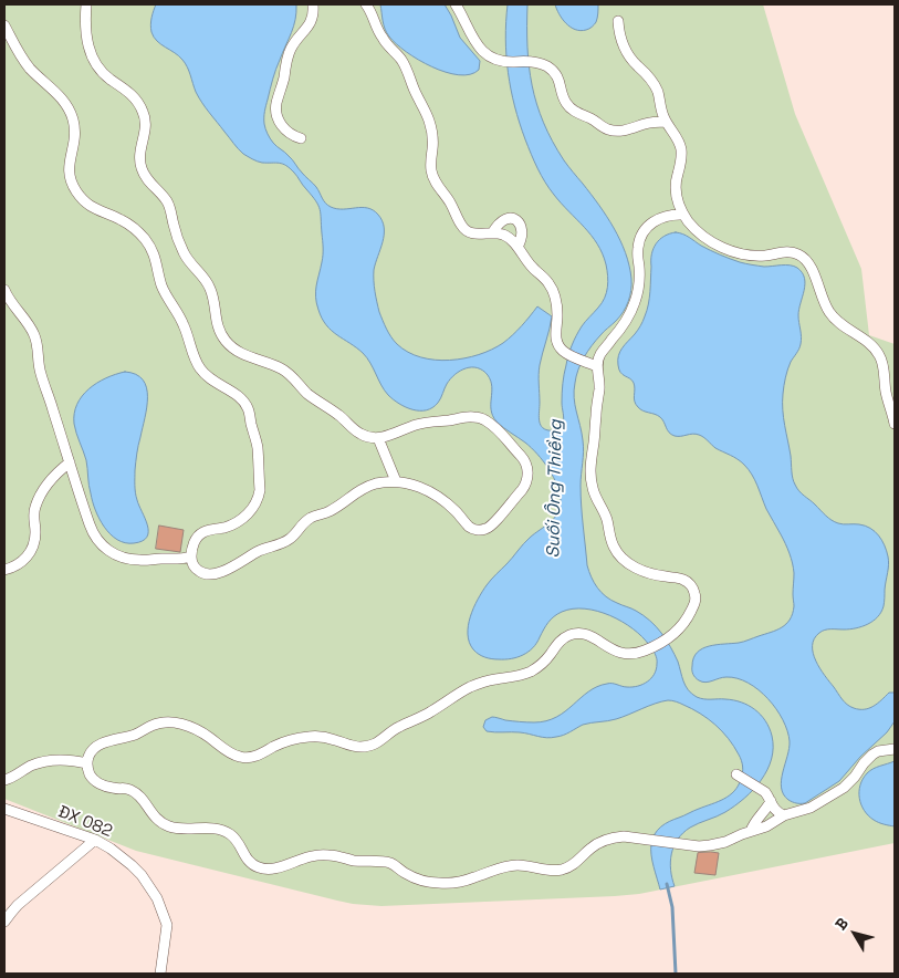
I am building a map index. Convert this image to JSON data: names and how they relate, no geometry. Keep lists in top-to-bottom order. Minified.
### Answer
{"streets":{"street":["ĐX 082"]},"water":["Suối Ông Thiềng"],"north":"top left"}
